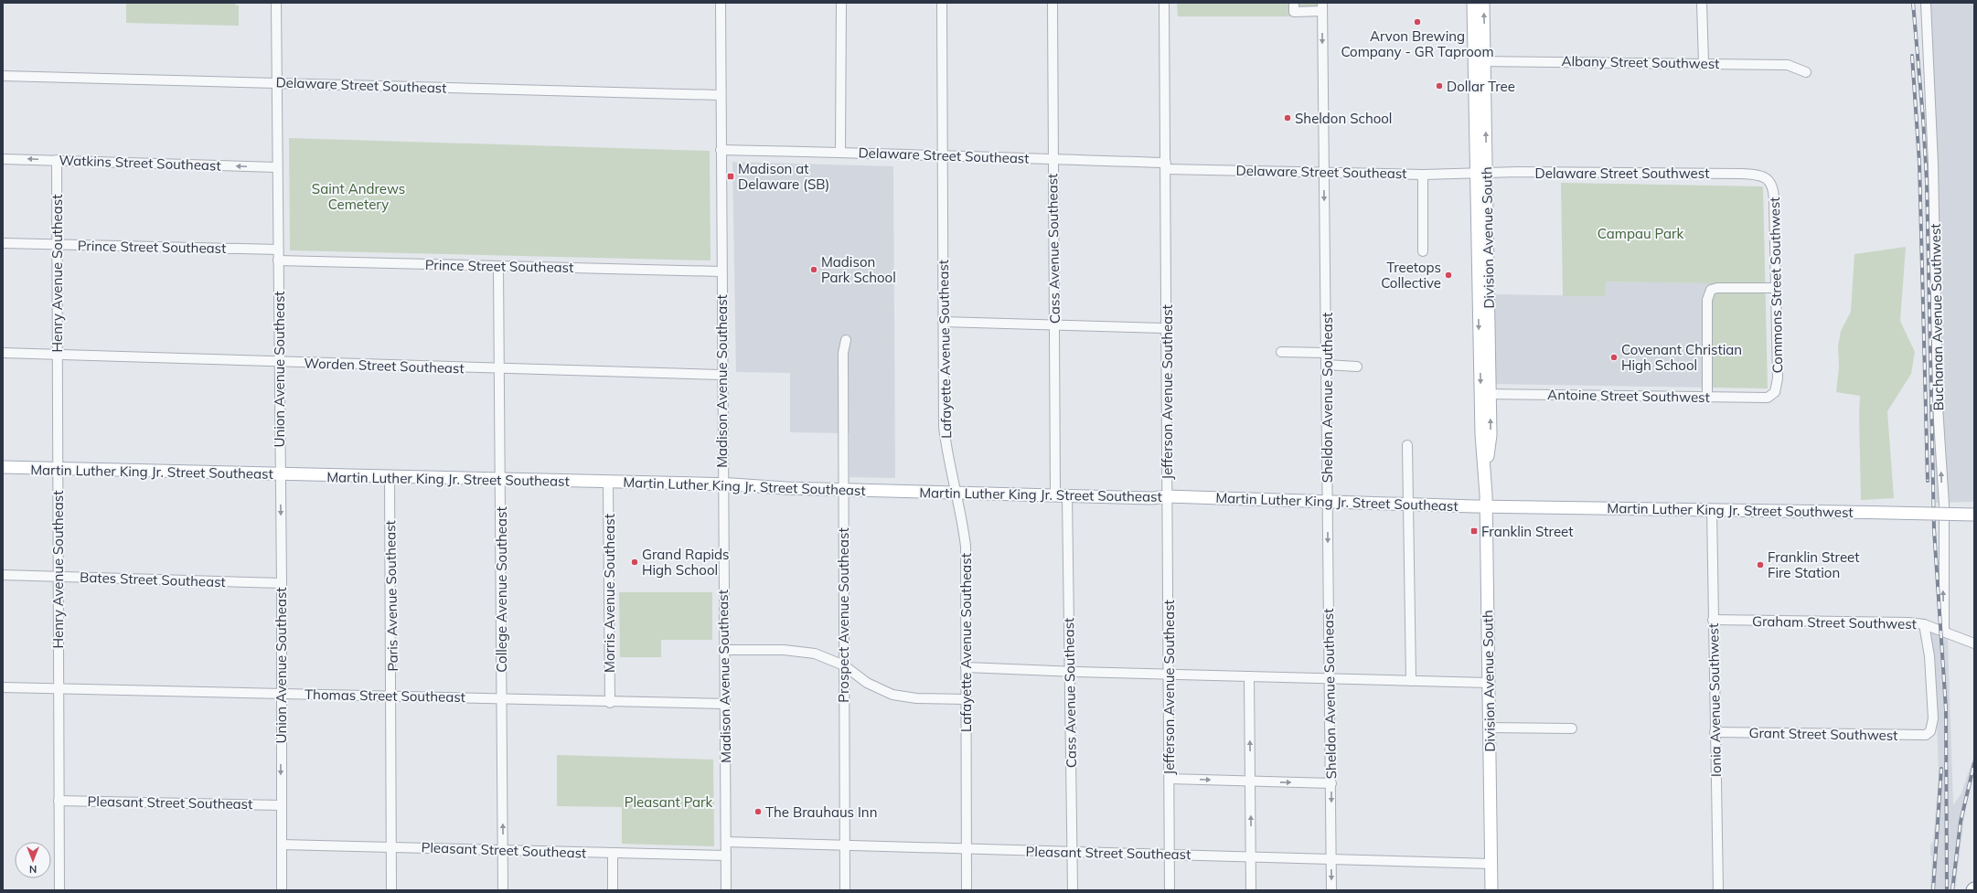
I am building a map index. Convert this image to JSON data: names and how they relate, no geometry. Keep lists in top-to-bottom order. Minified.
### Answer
{"streets":{"main road":["Division Avenue South","Martin Luther King Jr. Street Southeast","Martin Luther King Jr. Street Southwest"],"street":["Albany Street Southwest","Delaware Street Southeast","Watkins Street Southeast","Delaware Street Southwest","Prince Street Southeast","Cass Avenue Southeast","Henry Avenue Southeast","Commons Street Southwest","Buchanan Avenue Southwest","Lafayette Avenue Southeast","Worden Street Southeast","Union Avenue Southeast","Madison Avenue Southeast","Jefferson Avenue Southeast","Antoine Street Southwest","Sheldon Avenue Southeast","Bates Street Southeast","College Avenue Southeast","Morris Avenue Southeast","Paris Avenue Southeast","Prospect Avenue Southeast","Graham Street Southwest","Thomas Street Southeast","Ionia Avenue Southwest","Grant Street Southwest","Pleasant Street Southeast"]},"crossings":[["Albany Street Southwest","Division Avenue South"],["Delaware Street Southeast","Delaware Street Southwest"],["Delaware Street Southeast","Division Avenue South"],["Delaware Street Southeast","Cass Avenue Southeast"],["Delaware Street Southeast","Lafayette Avenue Southeast"],["Delaware Street Southeast","Union Avenue Southeast"],["Delaware Street Southeast","Madison Avenue Southeast"],["Delaware Street Southeast","Jefferson Avenue Southeast"],["Delaware Street Southeast","Sheldon Avenue Southeast"],["Watkins Street Southeast","Henry Avenue Southeast"],["Watkins Street Southeast","Union Avenue Southeast"],["Delaware Street Southwest","Division Avenue South"],["Delaware Street Southwest","Commons Street Southwest"],["Division Avenue South","Antoine Street Southwest"],["Division Avenue South","Martin Luther King Jr. Street Southeast"],["Division Avenue South","Martin Luther King Jr. Street Southwest"],["Division Avenue South","Pleasant Street Southeast"],["Prince Street Southeast","Henry Avenue Southeast"],["Prince Street Southeast","Union Avenue Southeast"],["Prince Street Southeast","Madison Avenue Southeast"],["Prince Street Southeast","College Avenue Southeast"],["Cass Avenue Southeast","Martin Luther King Jr. Street Southeast"],["Cass Avenue Southeast","Pleasant Street Southeast"],["Henry Avenue Southeast","Worden Street Southeast"],["Henry Avenue Southeast","Martin Luther King Jr. Street Southeast"],["Henry Avenue Southeast","Bates Street Southeast"],["Henry Avenue Southeast","Thomas Street Southeast"],["Henry Avenue Southeast","Pleasant Street Southeast"],["Commons Street Southwest","Antoine Street Southwest"],["Buchanan Avenue Southwest","Graham Street Southwest"],["Lafayette Avenue Southeast","Martin Luther King Jr. Street Southeast"],["Lafayette Avenue Southeast","Pleasant Street Southeast"],["Worden Street Southeast","Union Avenue Southeast"],["Worden Street Southeast","Madison Avenue Southeast"],["Worden Street Southeast","College Avenue Southeast"],["Union Avenue Southeast","Martin Luther King Jr. Street Southeast"],["Union Avenue Southeast","Bates Street Southeast"],["Union Avenue Southeast","Thomas Street Southeast"],["Union Avenue Southeast","Pleasant Street Southeast"],["Madison Avenue Southeast","Martin Luther King Jr. Street Southeast"],["Madison Avenue Southeast","Thomas Street Southeast"],["Madison Avenue Southeast","Pleasant Street Southeast"],["Jefferson Avenue Southeast","Martin Luther King Jr. Street Southeast"],["Jefferson Avenue Southeast","Pleasant Street Southeast"],["Sheldon Avenue Southeast","Martin Luther King Jr. Street Southeast"],["Sheldon Avenue Southeast","Pleasant Street Southeast"],["Martin Luther King Jr. Street Southeast","Martin Luther King Jr. Street Southwest"],["Martin Luther King Jr. Street Southeast","College Avenue Southeast"],["Martin Luther King Jr. Street Southeast","Morris Avenue Southeast"],["Martin Luther King Jr. Street Southeast","Paris Avenue Southeast"],["Martin Luther King Jr. Street Southeast","Prospect Avenue Southeast"],["Martin Luther King Jr. Street Southwest","Ionia Avenue Southwest"],["College Avenue Southeast","Thomas Street Southeast"],["College Avenue Southeast","Pleasant Street Southeast"],["Morris Avenue Southeast","Thomas Street Southeast"],["Paris Avenue Southeast","Thomas Street Southeast"],["Paris Avenue Southeast","Pleasant Street Southeast"],["Prospect Avenue Southeast","Pleasant Street Southeast"],["Graham Street Southwest","Ionia Avenue Southwest"],["Graham Street Southwest","Grant Street Southwest"],["Ionia Avenue Southwest","Grant Street Southwest"]],"one_way":["Watkins Street Southeast","Buchanan Avenue Southwest"],"parks":["Saint Andrews Cemetery","Campau Park","Pleasant Park"],"places":{"other":["Arvon Brewing Company - GR Taproom","Dollar Tree","Sheldon School","Madison Park School","Treetops Collective","Covenant Christian High School","Grand Rapids High School","Franklin Street Fire Station","The Brauhaus Inn"],"transit":["Madison at Delaware (SB)","Franklin Street"]},"north":"bottom"}
